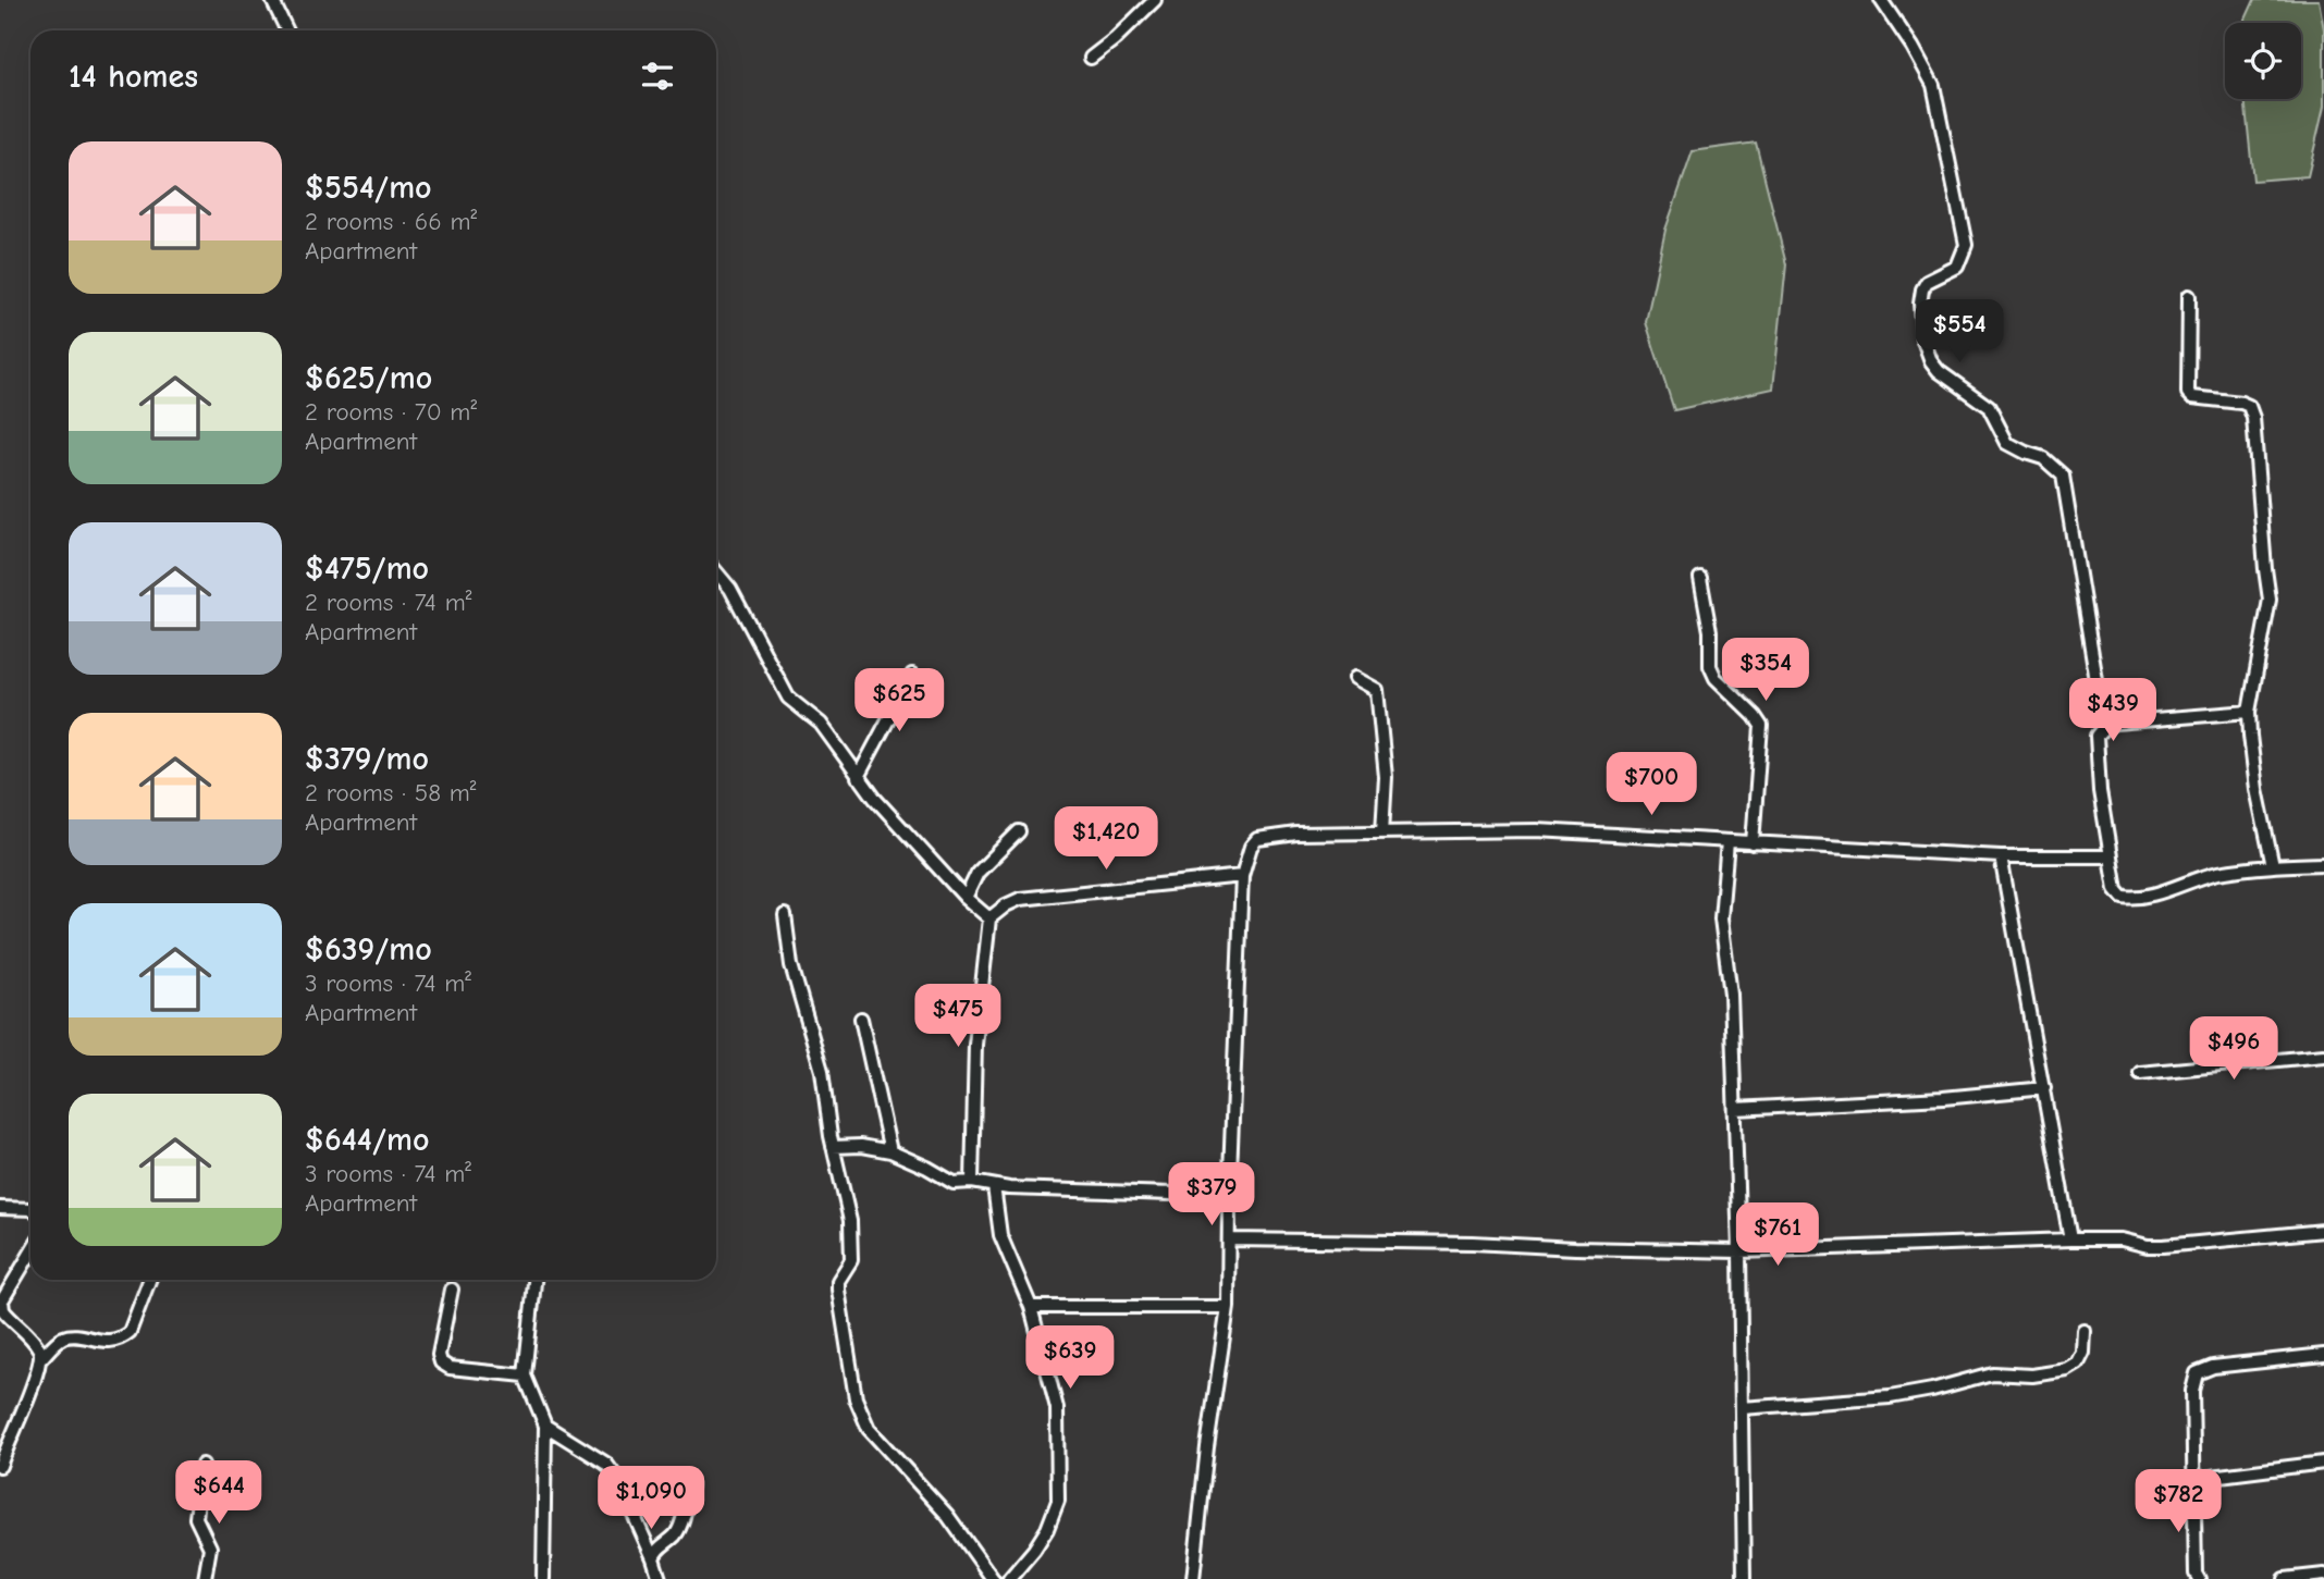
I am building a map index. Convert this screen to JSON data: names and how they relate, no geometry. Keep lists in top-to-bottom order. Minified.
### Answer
{"page":{"heading":"14 homes","list":[{"name":"$554/mo","note":"2 rooms · 66 m² · Apartment"},{"name":"$625/mo","note":"2 rooms · 70 m² · Apartment"},{"name":"$475/mo","note":"2 rooms · 74 m² · Apartment"},{"name":"$379/mo","note":"2 rooms · 58 m² · Apartment"},{"name":"$639/mo","note":"3 rooms · 74 m² · Apartment"},{"name":"$644/mo","note":"3 rooms · 74 m² · Apartment"}],"price":["$554","$354","$625","$439","$700","$1,420","$475","$496","$379","$761","$639","$644","$1,090","$782"]}}
